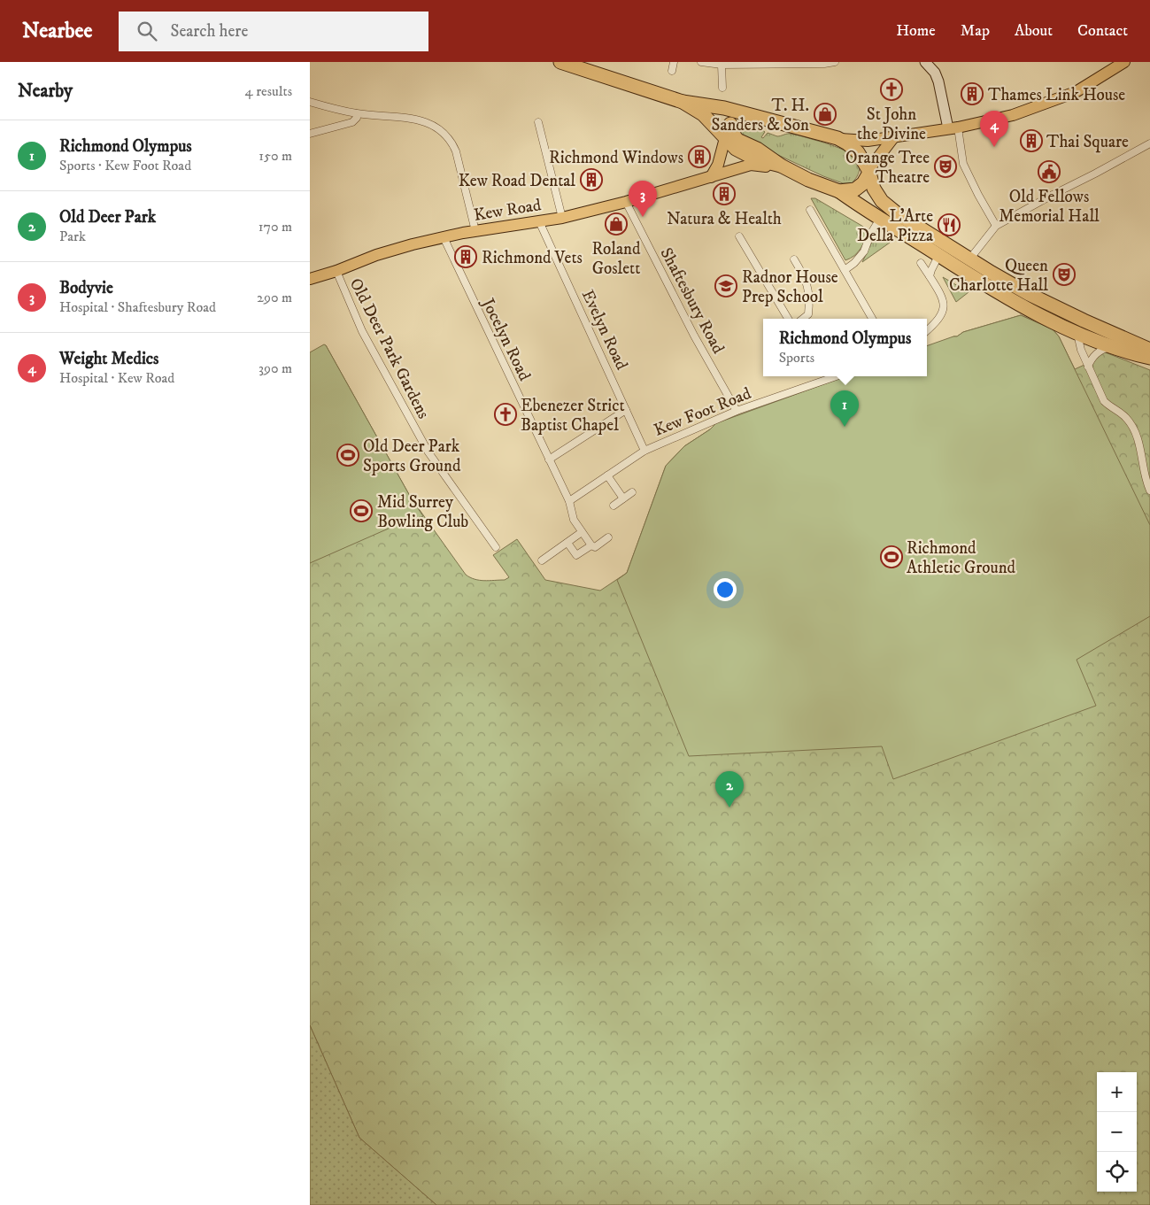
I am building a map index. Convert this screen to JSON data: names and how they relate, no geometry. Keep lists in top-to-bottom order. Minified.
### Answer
{"streets":{"main road":["Kew Road"],"street":["Shaftesbury Road","Evelyn Road","Jocelyn Road","Old Deer Park Gardens","Kew Foot Road"]},"crossings":[["Kew Road","Shaftesbury Road"],["Kew Road","Evelyn Road"],["Kew Road","Jocelyn Road"],["Kew Road","Old Deer Park Gardens"],["Shaftesbury Road","Kew Foot Road"],["Evelyn Road","Kew Foot Road"],["Jocelyn Road","Kew Foot Road"]],"places":{"church":["St John the Divine","Ebenezer Strict Baptist Chapel"],"building":["Thames Link House","Thai Square","Richmond Windows","Kew Road Dental","Natura & Health","Richmond Vets"],"shop":["T. H. Sanders & Son","Roland Goslett"],"theatre":["Orange Tree Theatre","Queen Charlotte Hall"],"public building":["Old Fellows Memorial Hall"],"restaurant":["L'Arte Della Pizza"],"school or university":["Radnor House Prep School"],"sports":["Old Deer Park Sports Ground","Mid Surrey Bowling Club","Richmond Athletic Ground"]},"page":{"header":"Nearbee","search":"Search here","nav":["Home","Map","About","Contact"],"heading":["Nearby","4 results"],"pins":["4","3","1","2"],"list":[{"mark":"1","name":"Richmond Olympus","note":"Sports · Kew Foot Road","value":"150 m"},{"mark":"2","name":"Old Deer Park","note":"Park","value":"170 m"},{"mark":"3","name":"Bodyvie","note":"Hospital · Shaftesbury Road","value":"290 m"},{"mark":"4","name":"Weight Medics","note":"Hospital · Kew Road","value":"390 m"}],"popup":["Richmond Olympus","Sports"],"map_buttons":["+","−"]}}
